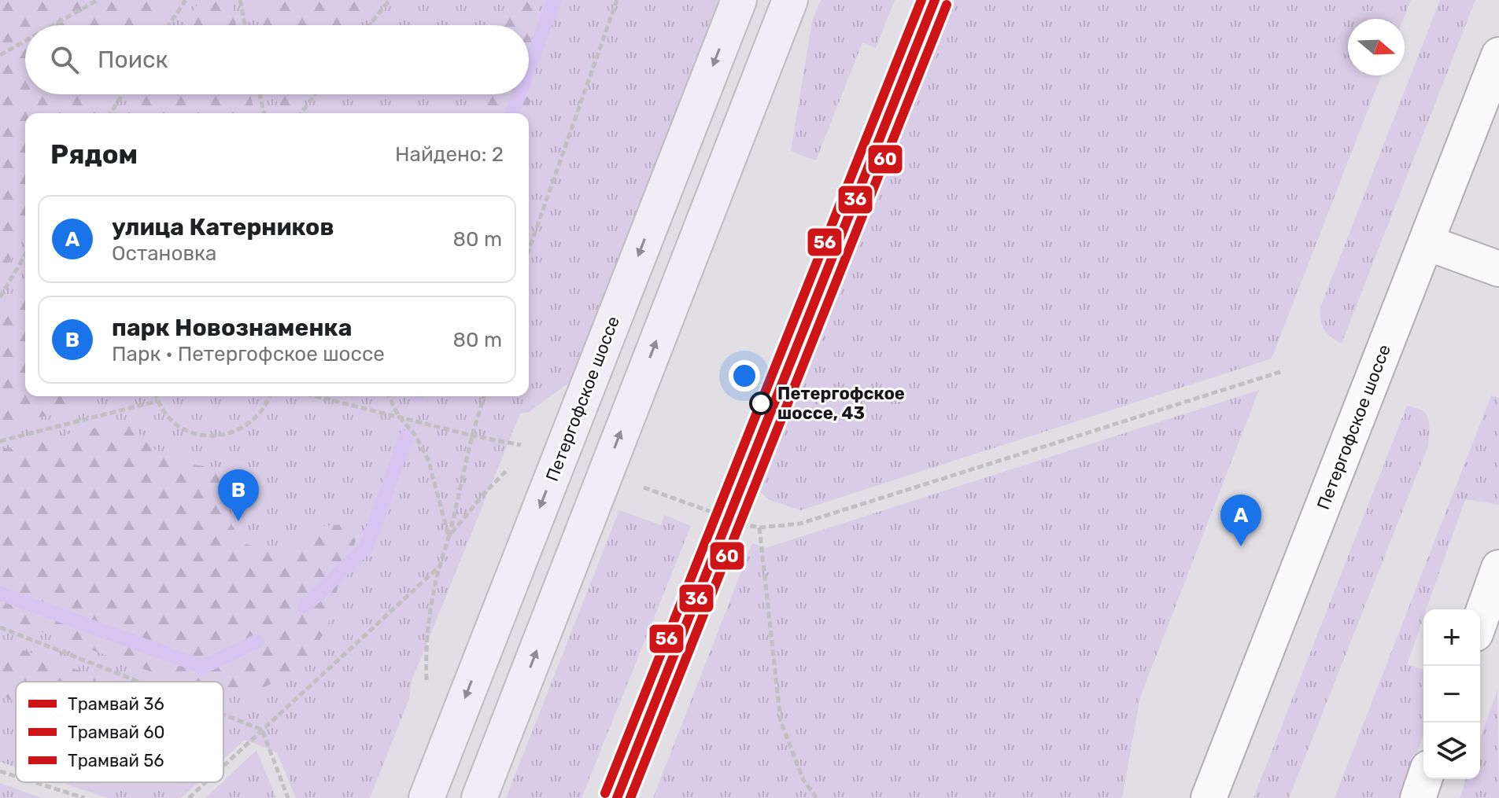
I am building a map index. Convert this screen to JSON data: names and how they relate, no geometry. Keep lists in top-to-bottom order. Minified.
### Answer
{"streets":{"main road":["Петергофское шоссе"]},"places":["Петергофское шоссе, 43"],"lines":["tram line 36","tram line 56","tram line 60"],"legend":["Трамвай 36","Трамвай 60","Трамвай 56"],"north":"right","page":{"search":"Поиск","heading":["Рядом","Найдено: 2"],"list":[{"mark":"A","name":"улица Катерников","note":"Остановка","value":"80 m"},{"mark":"B","name":"парк Новознаменка","note":"Парк · Петергофское шоссе","value":"80 m"}],"pins":["B","A"],"map_buttons":["+","−"]}}
